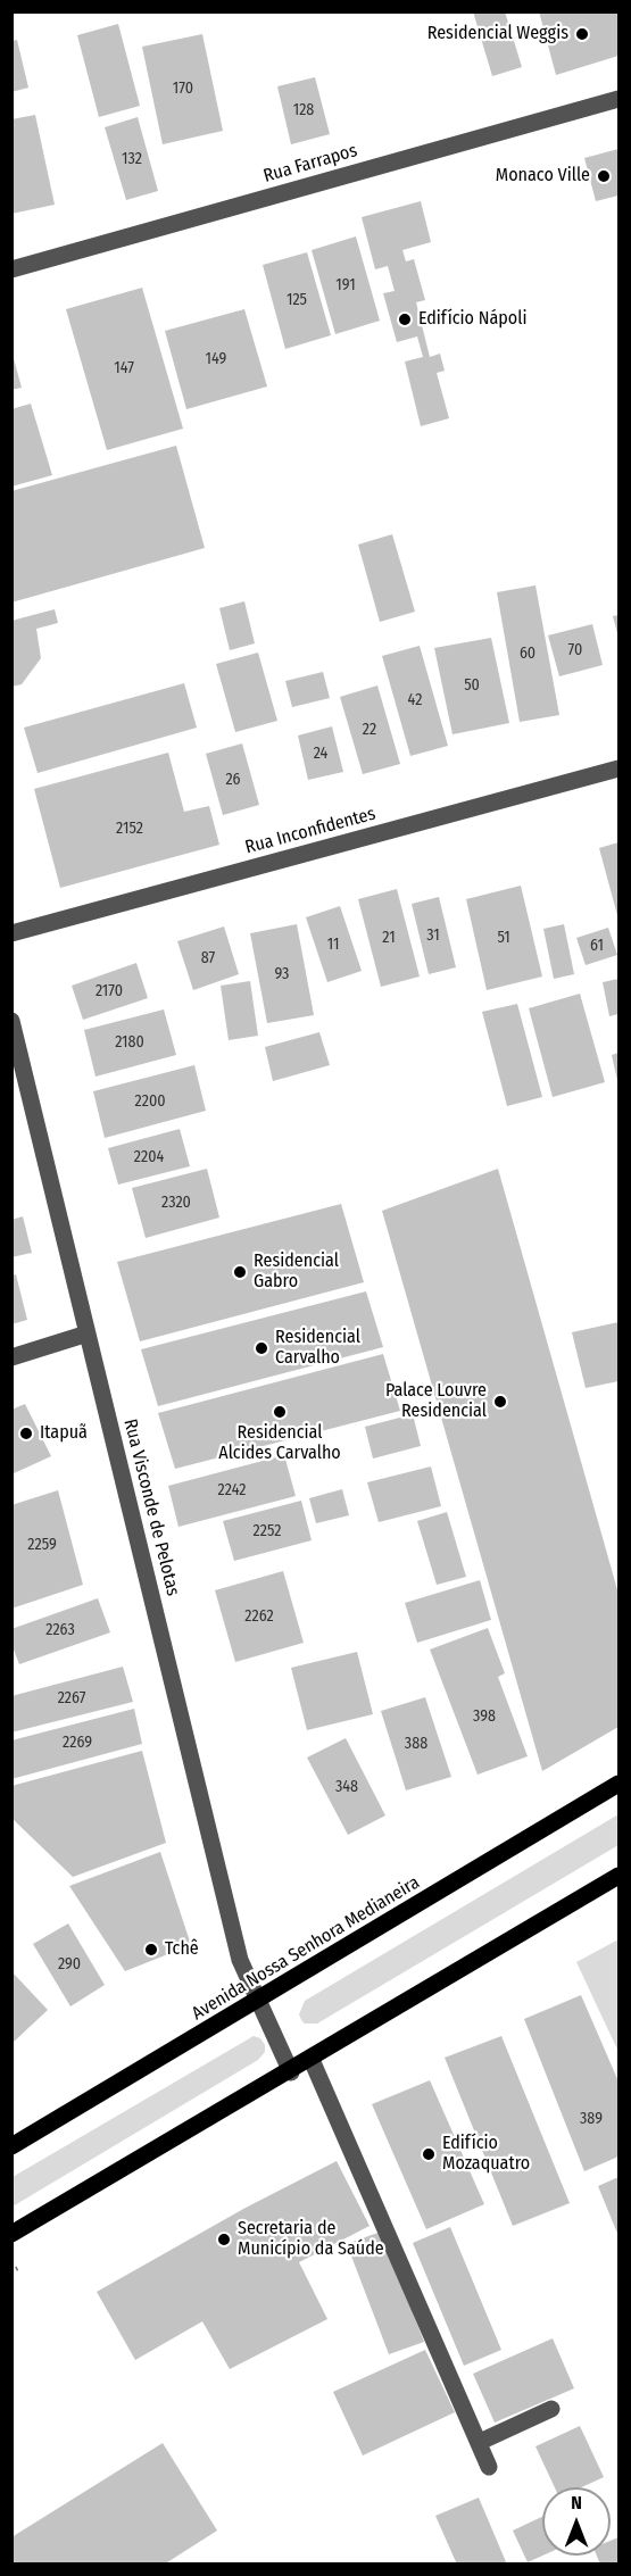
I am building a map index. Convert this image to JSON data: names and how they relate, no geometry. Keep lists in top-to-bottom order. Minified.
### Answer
{"streets":{"main road":["Avenida Nossa Senhora Medianeira"],"street":["Rua Farrapos","Rua Inconfidentes","Rua Visconde de Pelotas"]},"crossings":[["Rua Visconde de Pelotas","Avenida Nossa Senhora Medianeira"]],"places":["Residencial Weggis","Monaco Ville","Edifício Nápoli","Residencial Gabro","Residencial Carvalho","Palace Louvre Residencial","Residencial Alcides Carvalho","Itapuã","Tchê","Edifício Mozaquatro","Secretaria de Município da Saúde"],"house_numbers":["170","128","132","191","125","149","147","70","60","50","42","22","24","26","2152","31","21","51","11","61","87","93","2170","2180","2200","2204","2320","2242","2252","2259","2262","2263","2267","398","2269","388","348","290","389"],"north":"top"}
